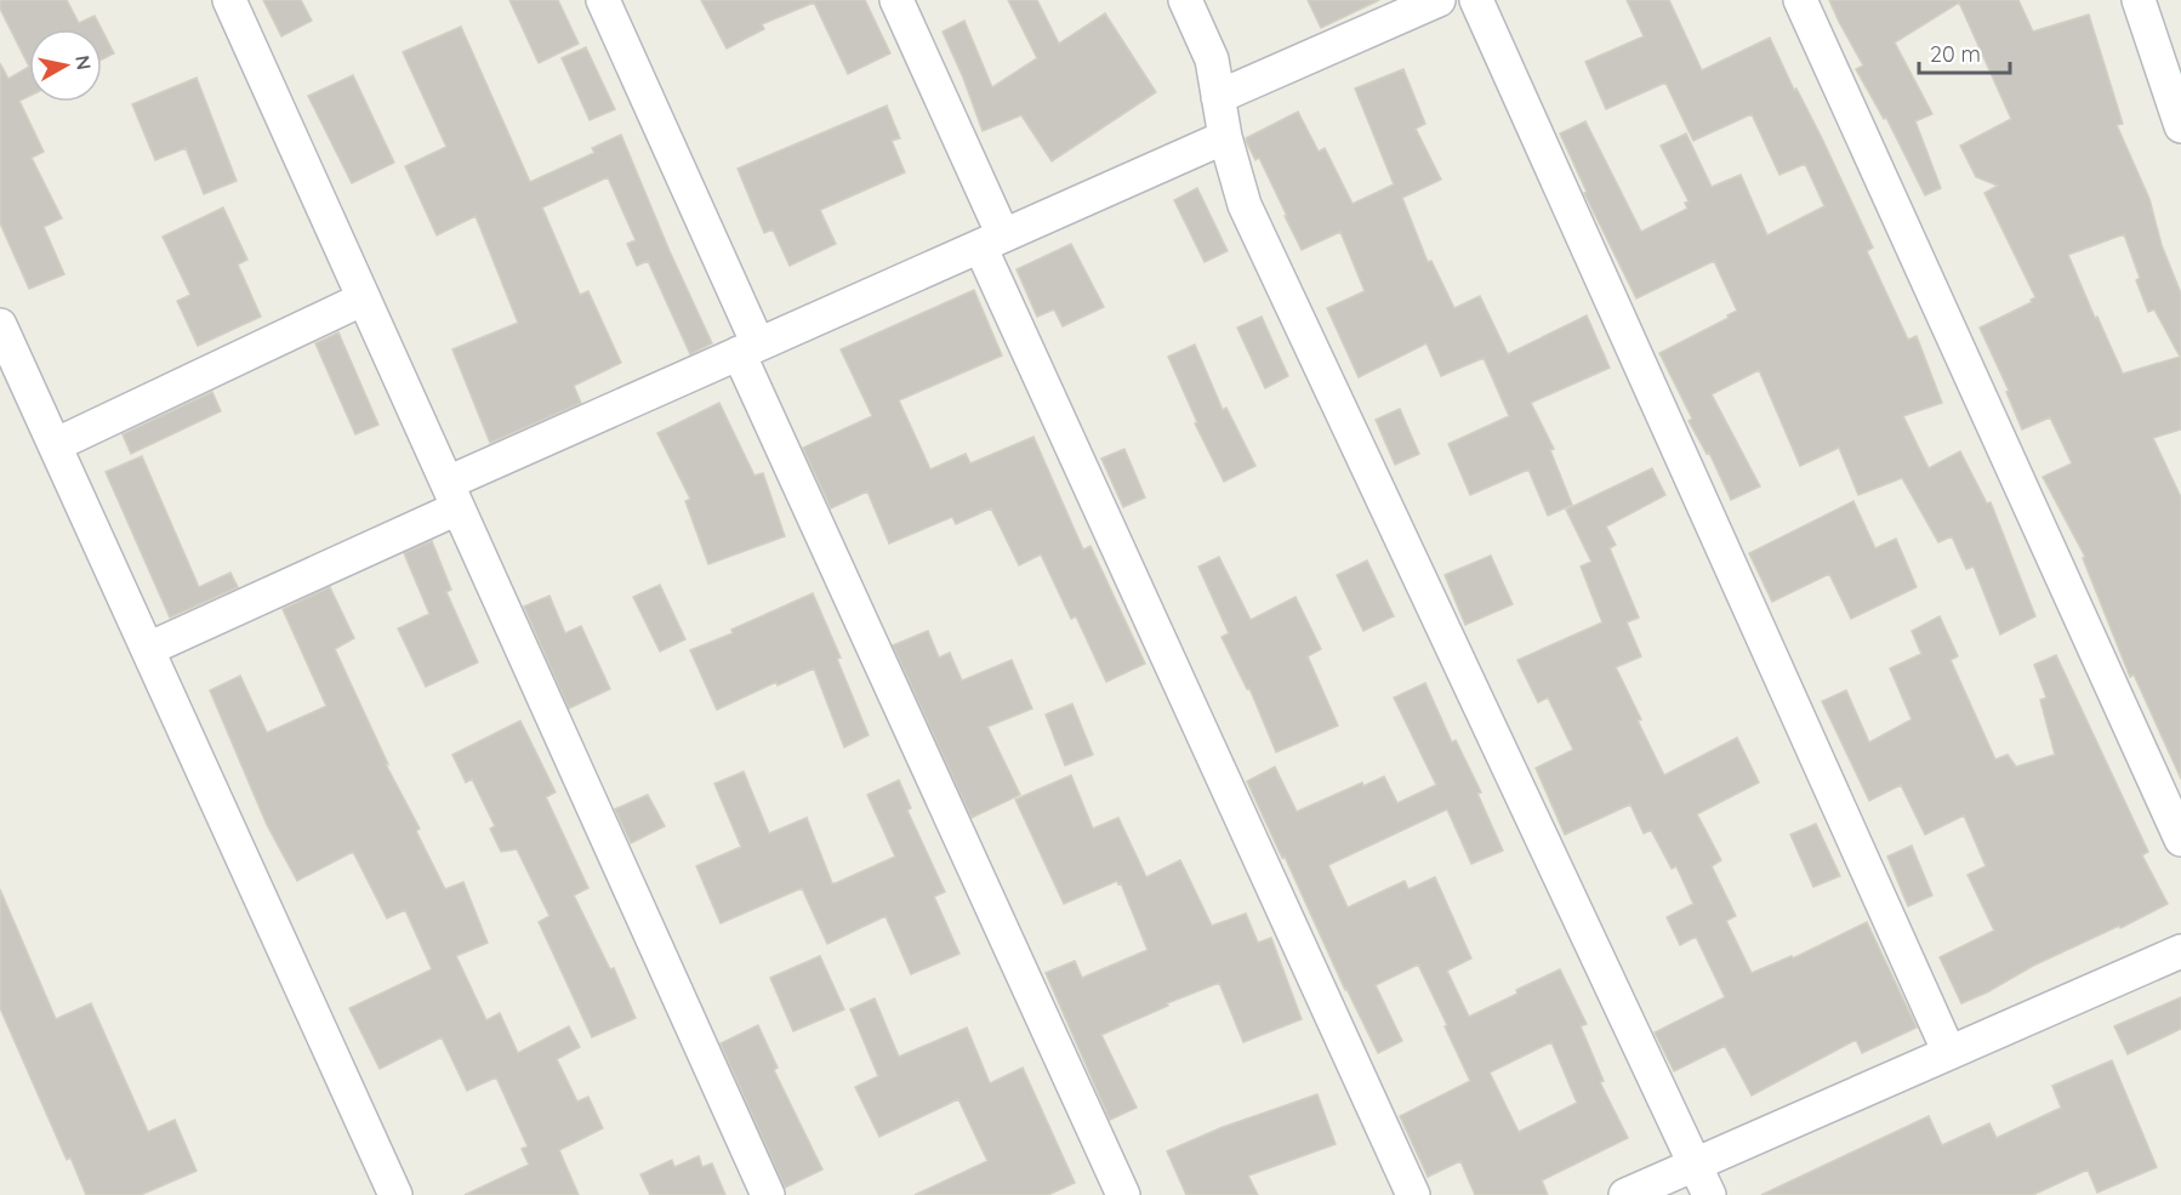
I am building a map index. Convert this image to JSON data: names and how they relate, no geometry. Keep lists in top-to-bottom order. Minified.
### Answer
{"scale_bar":"20 m","north":"right"}
